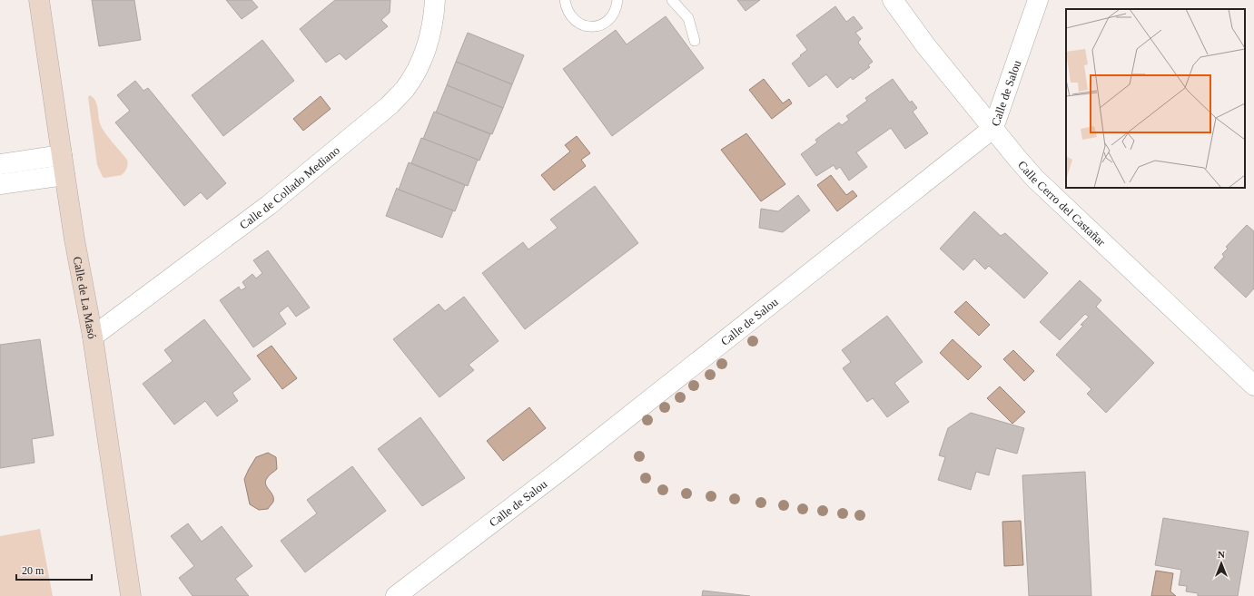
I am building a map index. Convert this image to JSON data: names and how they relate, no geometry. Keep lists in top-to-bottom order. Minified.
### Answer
{"streets":{"street":["Calle de Salou","Calle de Collado Mediano","Calle Cerro del Castañar","Calle de La Masó"]},"crossings":[["Calle de Salou","Calle Cerro del Castañar"],["Calle de Collado Mediano","Calle de La Masó"]],"scale_bar":"20 m","north":"top"}
